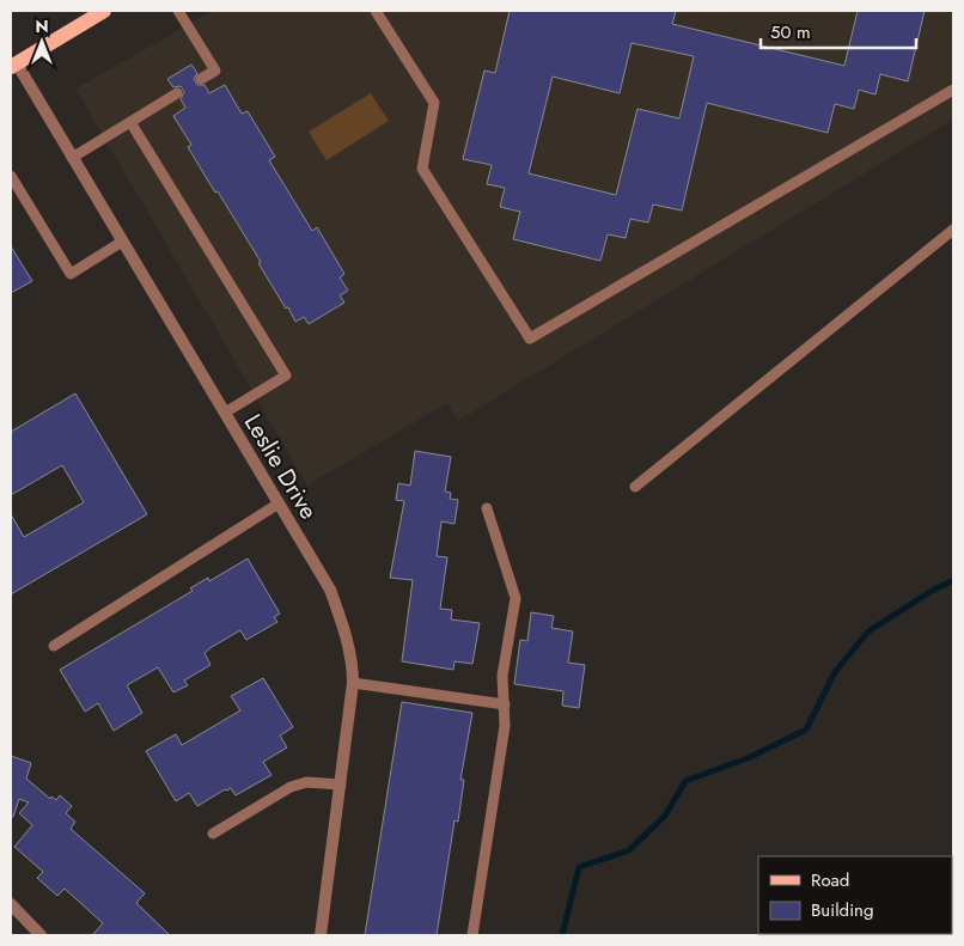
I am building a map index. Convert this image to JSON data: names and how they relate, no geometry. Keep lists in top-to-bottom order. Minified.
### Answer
{"streets":{"street":["Leslie Drive"]},"legend":["Road","Building"],"scale_bar":"50 m","north":"top"}
